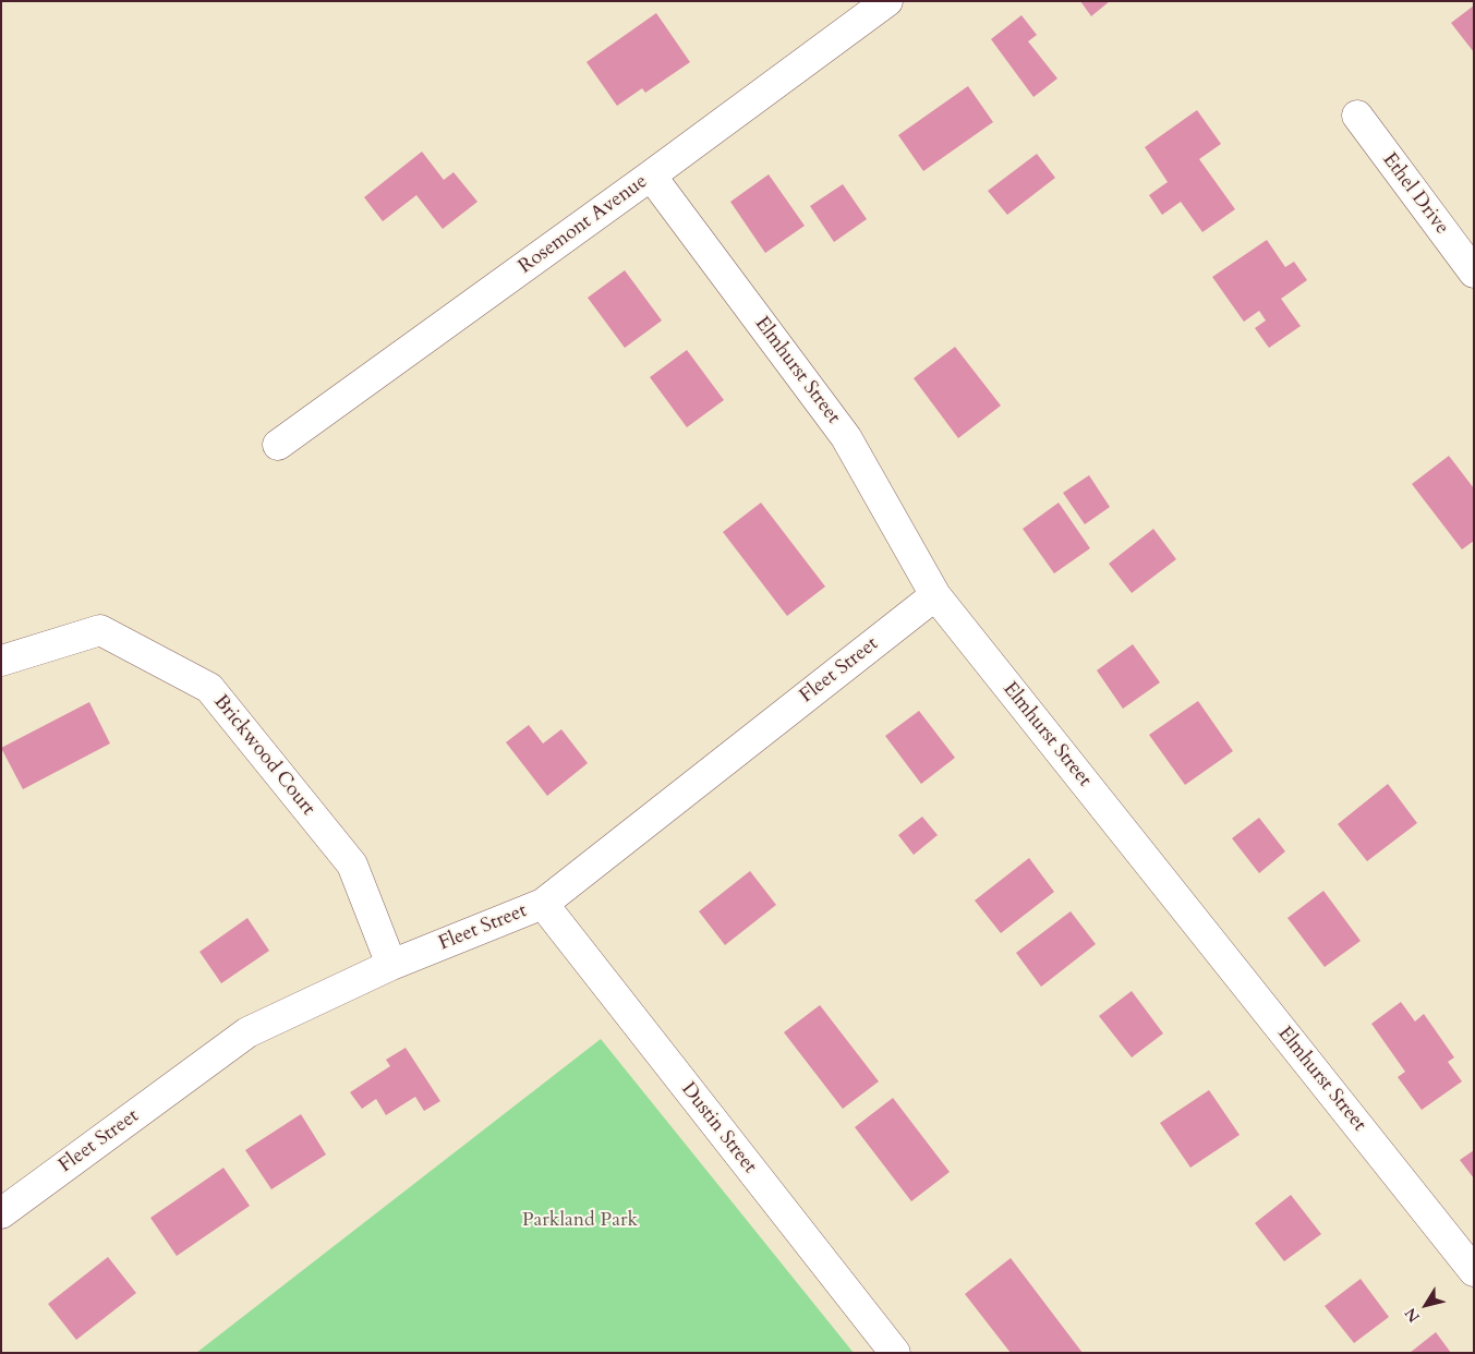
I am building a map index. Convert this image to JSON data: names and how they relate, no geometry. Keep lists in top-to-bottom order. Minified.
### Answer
{"streets":{"street":["Ethel Drive","Rosemont Avenue","Elmhurst Street","Fleet Street","Brickwood Court","Dustin Street"]},"crossings":[["Rosemont Avenue","Elmhurst Street"],["Elmhurst Street","Fleet Street"],["Fleet Street","Brickwood Court"],["Fleet Street","Dustin Street"]],"parks":["Parkland Park"],"north":"bottom left"}
